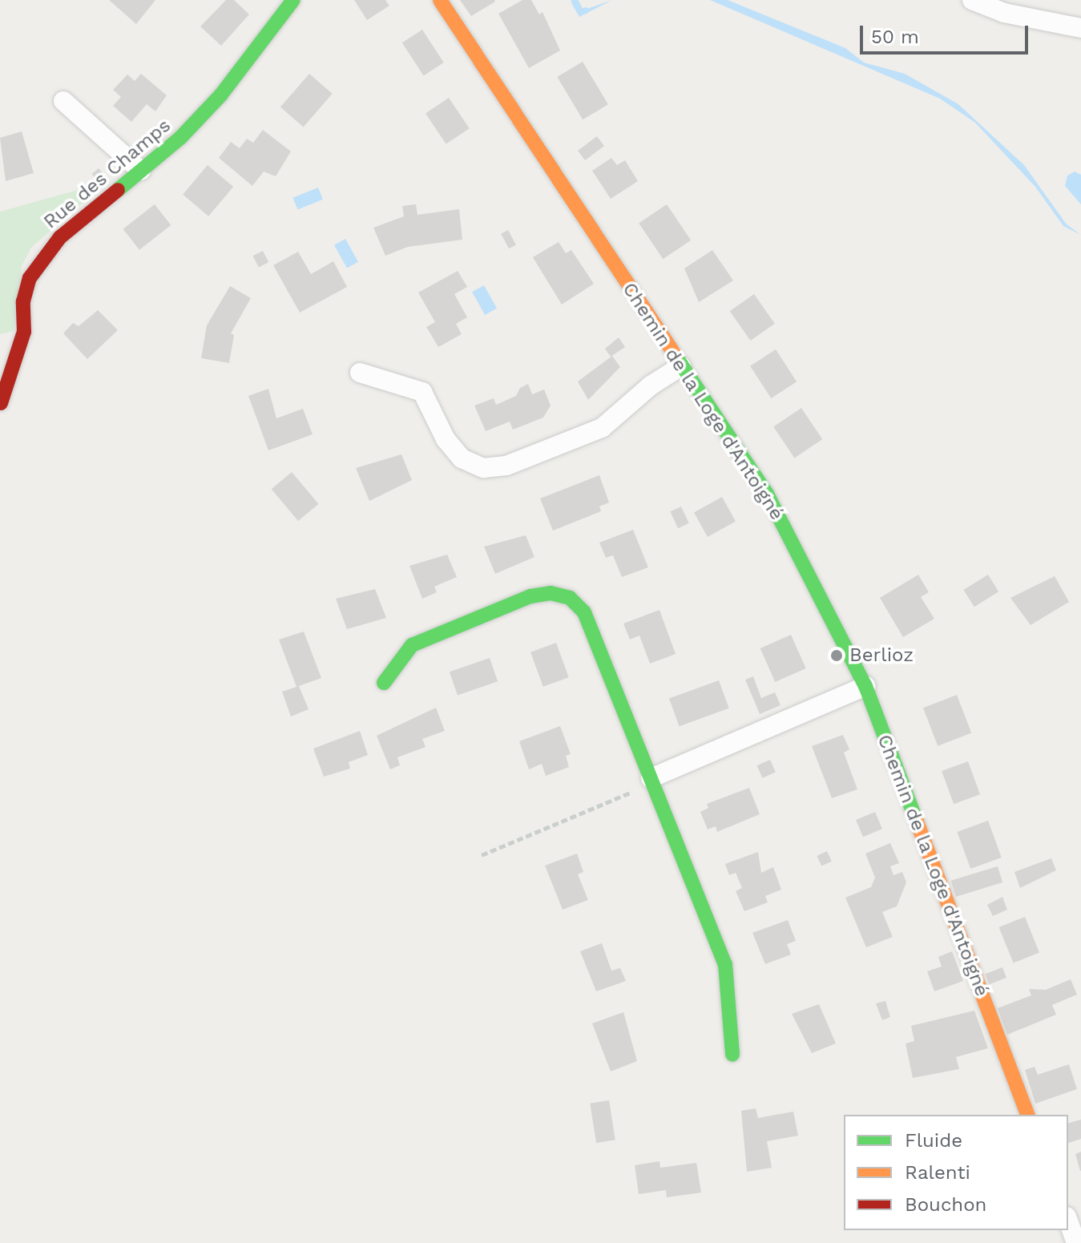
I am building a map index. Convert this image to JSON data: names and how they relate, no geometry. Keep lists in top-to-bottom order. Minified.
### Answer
{"streets":{"street":["Rue des Champs","Chemin de la Loge d'Antoigné"]},"places":["Berlioz"],"legend":["Fluide","Ralenti","Bouchon"],"scale_bar":"50 m"}
